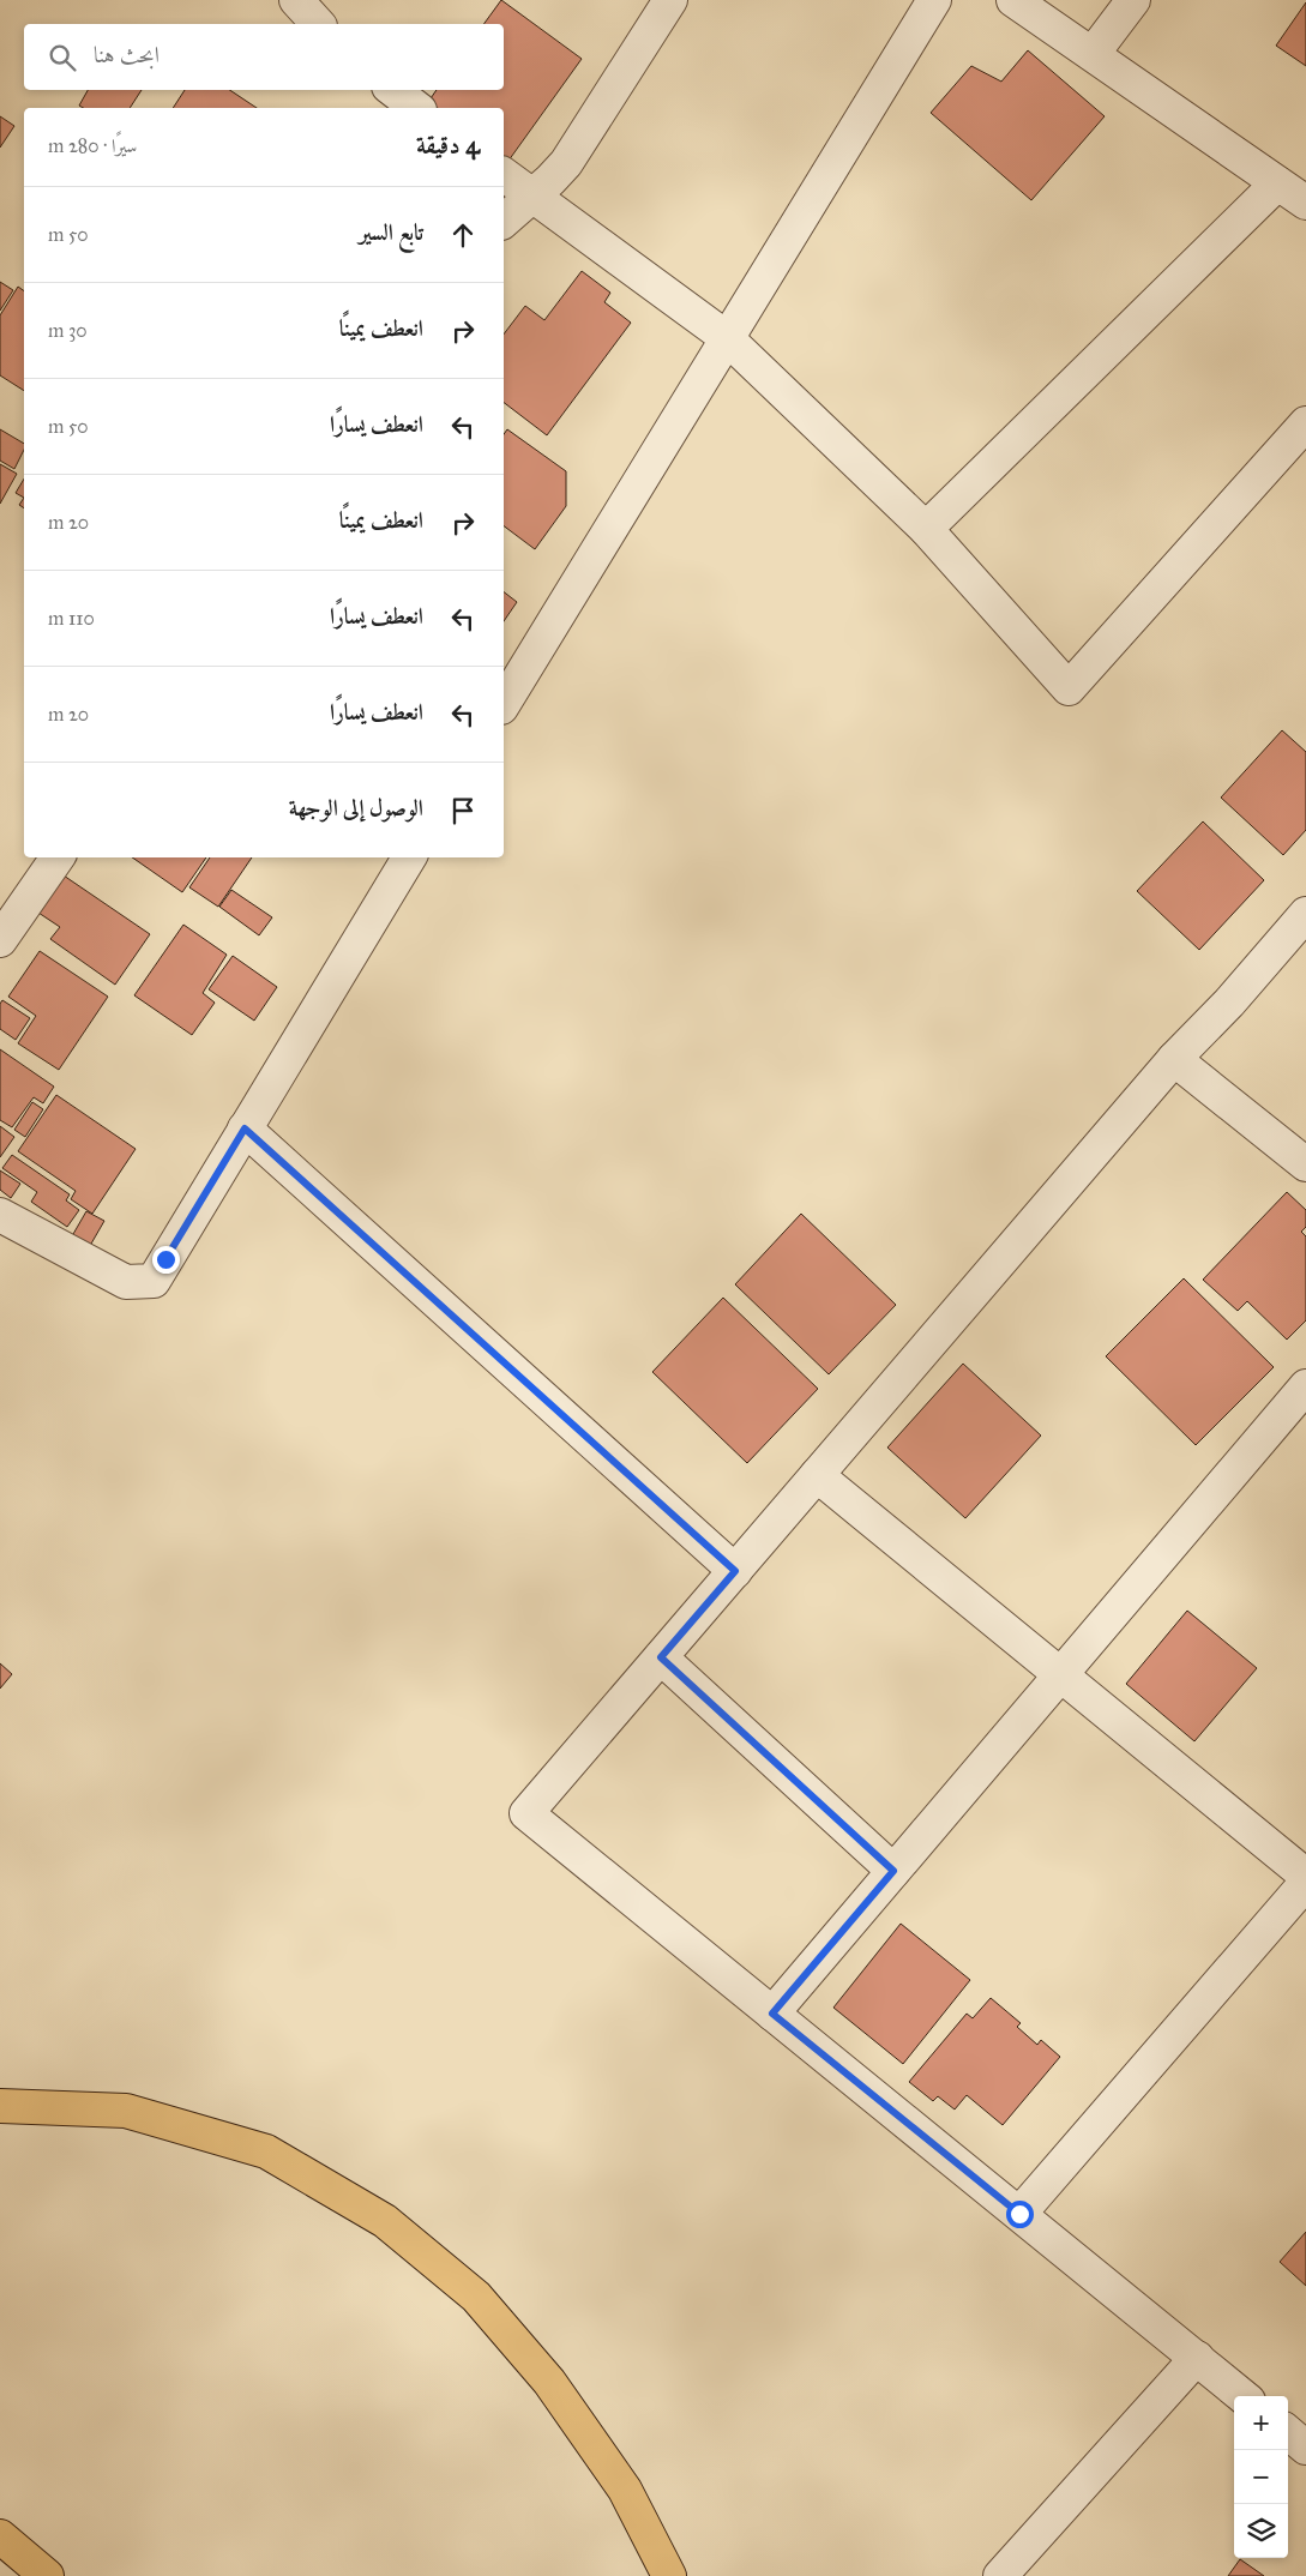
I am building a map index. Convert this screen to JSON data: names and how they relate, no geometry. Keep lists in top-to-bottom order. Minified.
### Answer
{"page":{"search":"ابحث هنا","heading":["4 دقيقة","سيرًا · 280 m"],"list":[["تابع السير","50 m"],["انعطف يمينًا","30 m"],["انعطف يسارًا","50 m"],["انعطف يمينًا","20 m"],["انعطف يسارًا","110 m"],["انعطف يسارًا","20 m"],"الوصول إلى الوجهة"],"map_buttons":["+","−"]}}
